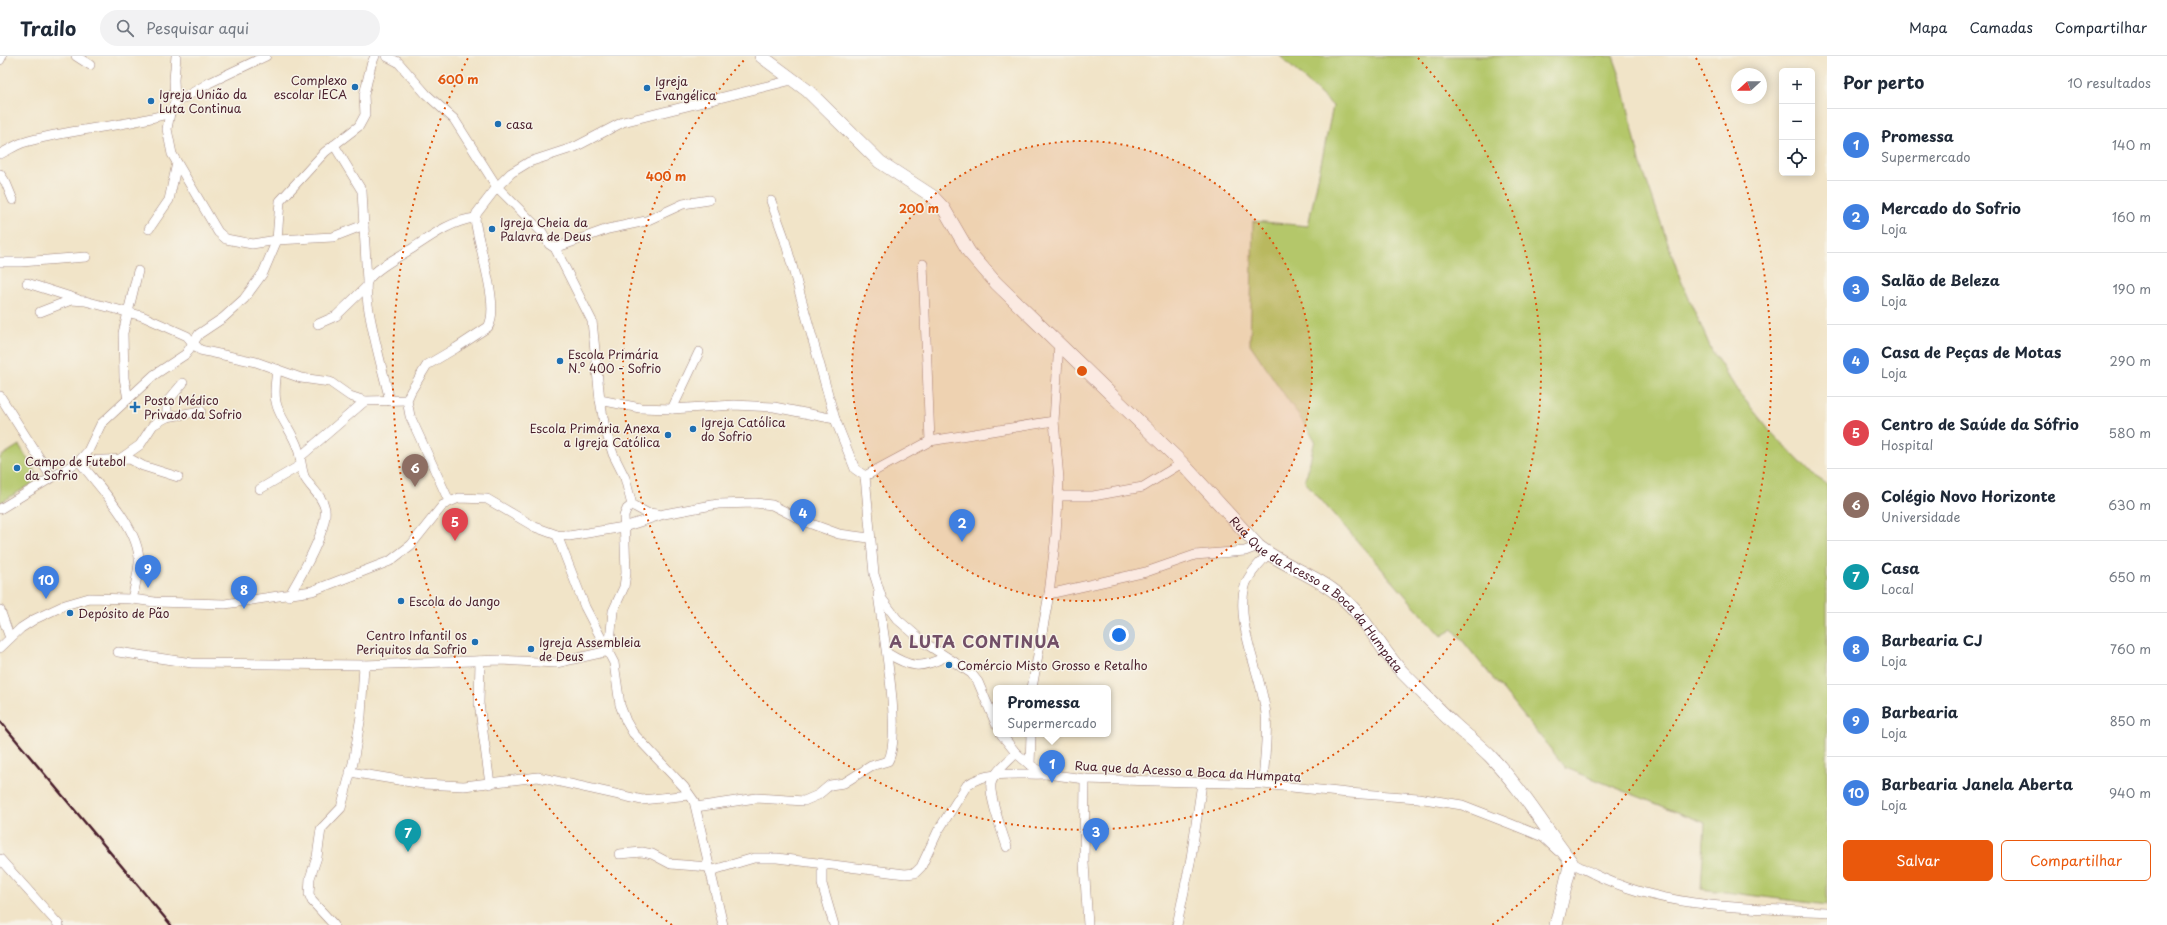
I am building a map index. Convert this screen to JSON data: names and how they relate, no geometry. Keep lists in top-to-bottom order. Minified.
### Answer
{"streets":{"street":["Rua Que da Acesso a Boca da Humpata","Rua que da Acesso a Boca da Humpata"]},"crossings":[["Rua Que da Acesso a Boca da Humpata","Rua que da Acesso a Boca da Humpata"]],"districts":["A LUTA CONTINUA"],"places":{"other":["Complexo escolar IECA","Igreja Evangélica","Igreja União da Luta Continua","casa","Igreja Cheia da Palavra de Deus","Escola Primária N.º 400 - Sofrio","Igreja Católica do Sofrio","Escola Primária Anexa a Igreja Católica","Campo de Futebol da Sofrio","Escola do Jango","Depósito de Pão","Centro Infantil os Periquitos da Sofrio","Igreja Assembleia de Deus","Comércio Misto Grosso e Retalho"],"health":["Posto Médico Privado da Sofrio"]},"north":"left","page":{"header":"Trailo","search":"Pesquisar aqui","nav":["Mapa","Camadas","Compartilhar"],"heading":["Por perto","10 resultados"],"map_buttons":["+","−"],"list":[{"mark":"1","name":"Promessa","note":"Supermercado","value":"140 m"},{"mark":"2","name":"Mercado do Sofrio","note":"Loja","value":"160 m"},{"mark":"3","name":"Salão de Beleza","note":"Loja","value":"190 m"},{"mark":"4","name":"Casa de Peças de Motas","note":"Loja","value":"290 m"},{"mark":"5","name":"Centro de Saúde da Sófrio","note":"Hospital","value":"580 m"},{"mark":"6","name":"Colégio Novo Horizonte","note":"Universidade","value":"630 m"},{"mark":"7","name":"Casa","note":"Local","value":"650 m"},{"mark":"8","name":"Barbearia CJ","note":"Loja","value":"760 m"},{"mark":"9","name":"Barbearia","note":"Loja","value":"850 m"},{"mark":"10","name":"Barbearia Janela Aberta","note":"Loja","value":"940 m"}],"pins":["6","4","5","2","9","10","8","1","3","7"],"popup":["Promessa","Supermercado"],"buttons":["Salvar","Compartilhar"]},"rings":["600 m","400 m","200 m"]}
